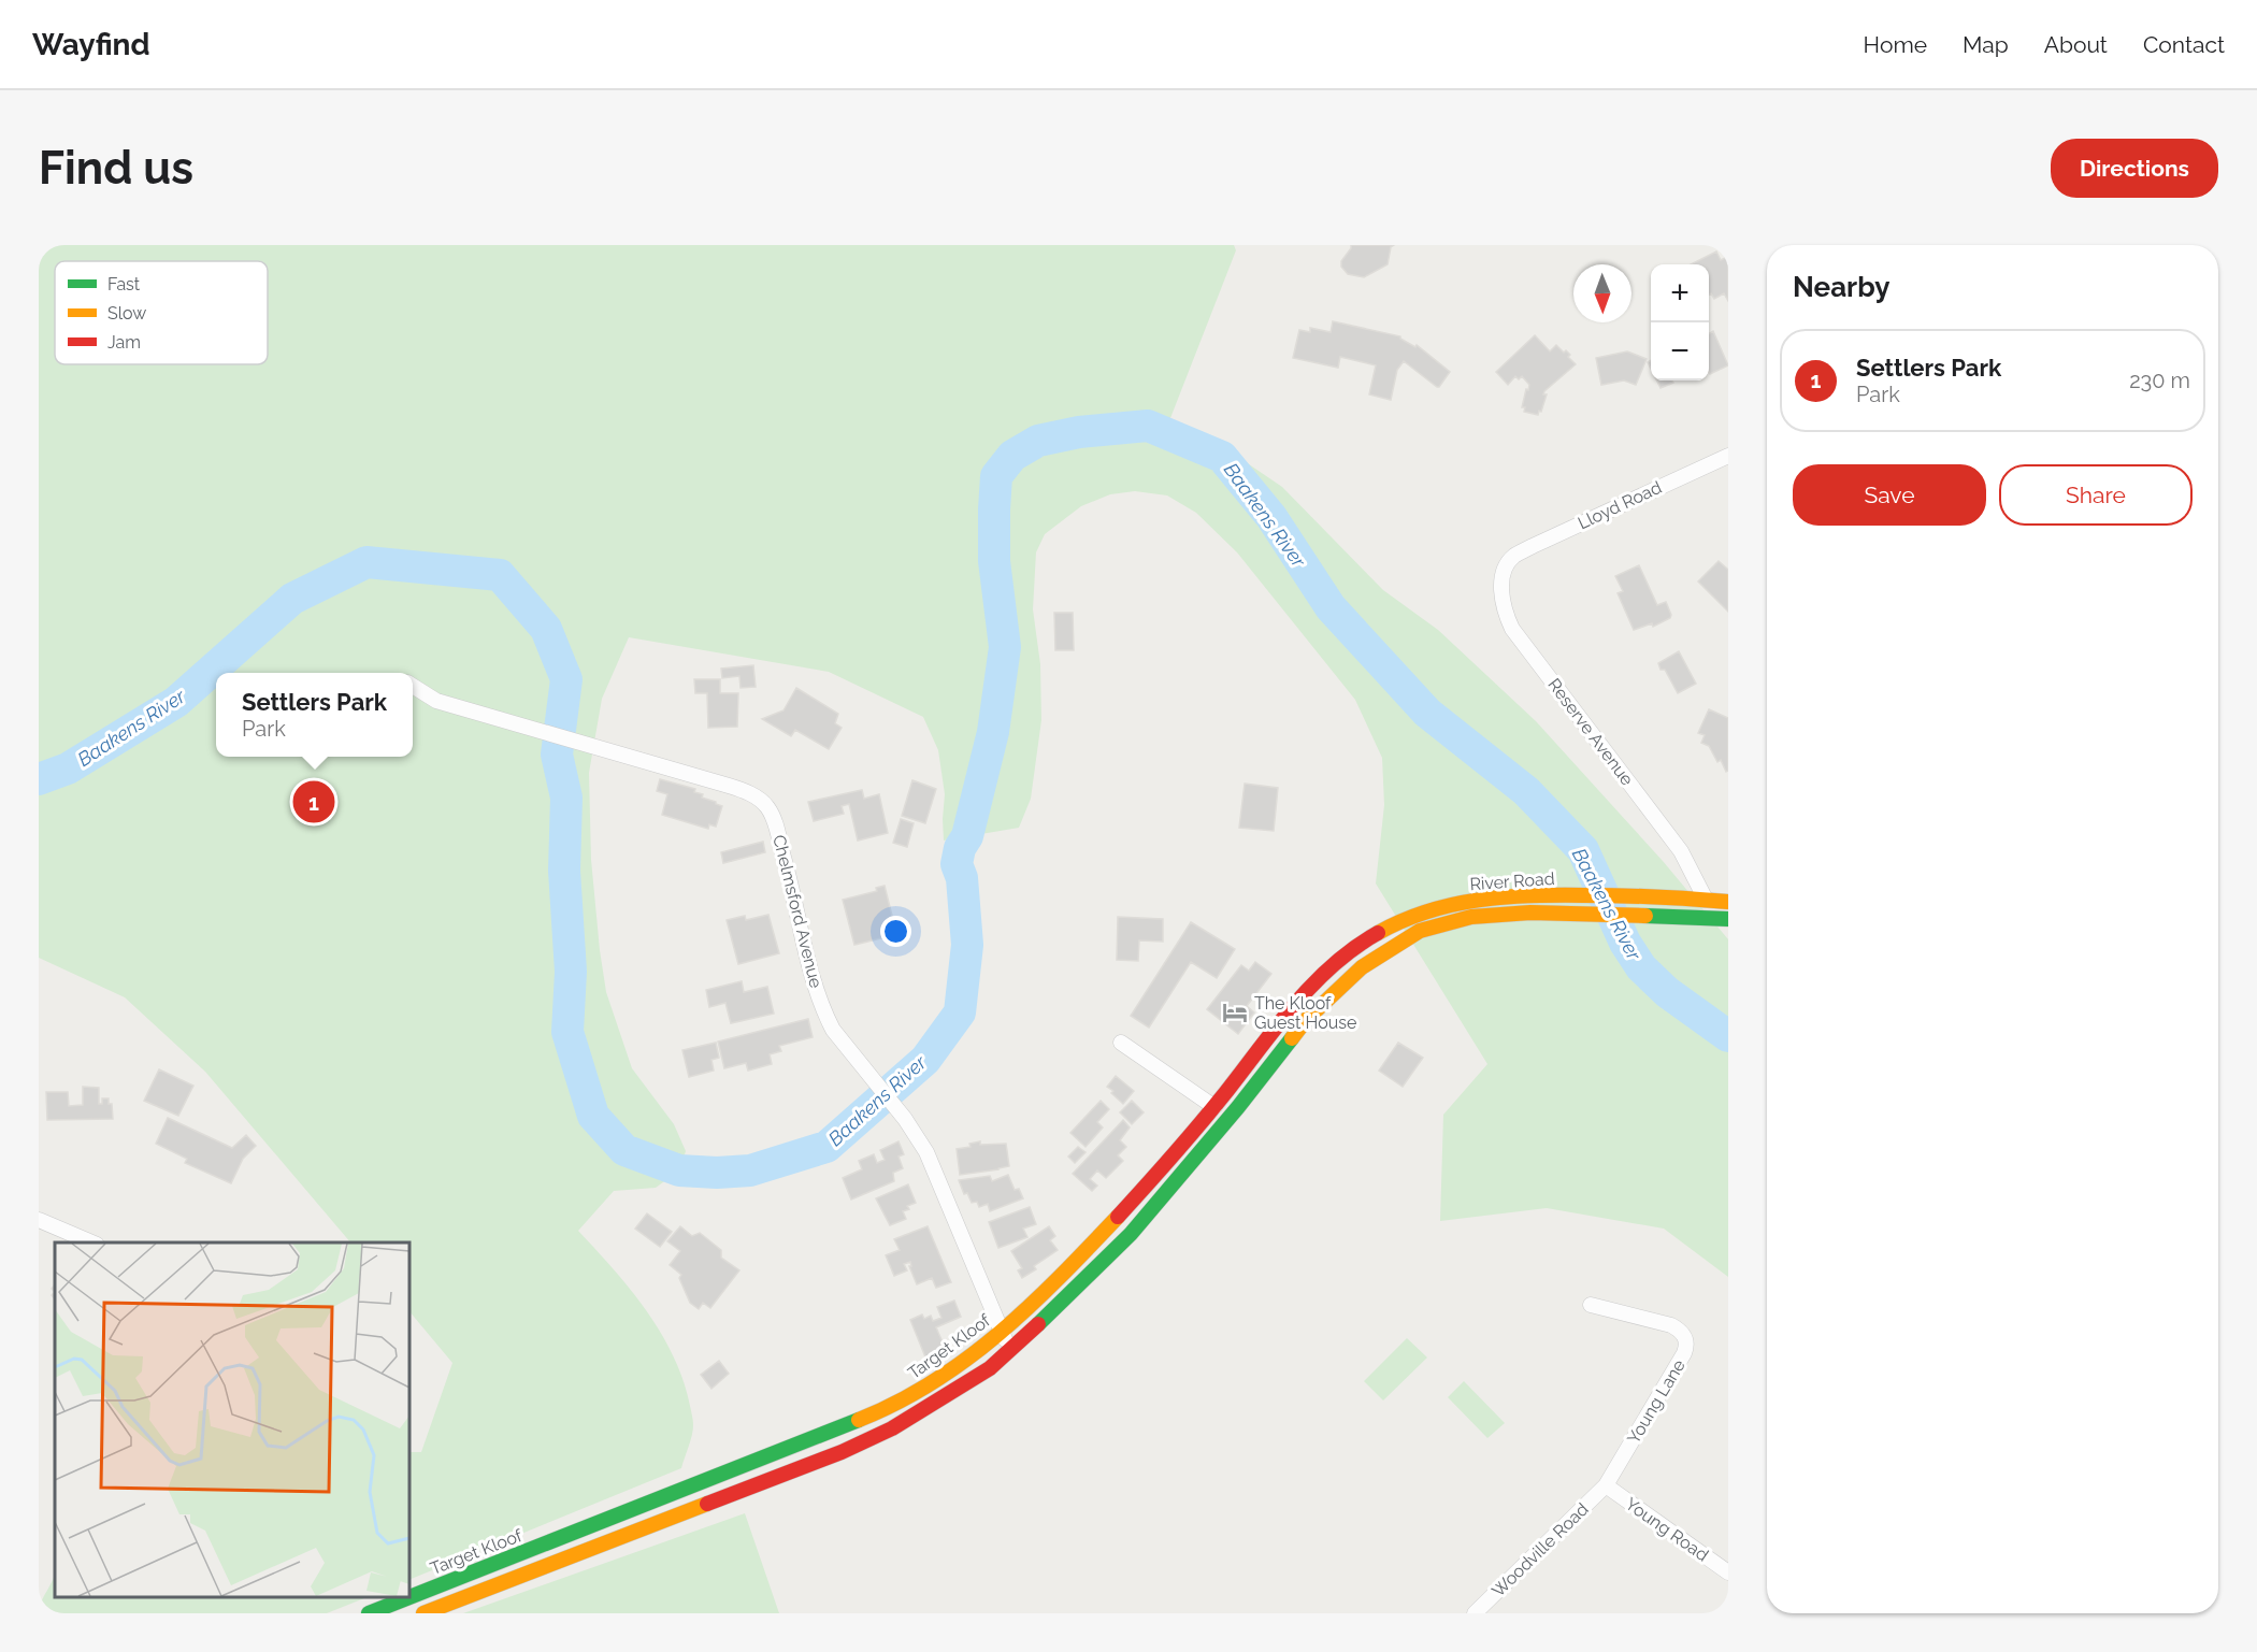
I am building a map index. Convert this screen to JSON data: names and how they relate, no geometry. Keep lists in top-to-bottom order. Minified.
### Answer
{"streets":{"main road":["River Road","Target Kloof"],"street":["Lloyd Road","Reserve Avenue","Chelmsford Avenue","Young Lane","Young Road","Woodville Road"]},"crossings":[["Lloyd Road","Reserve Avenue"],["Reserve Avenue","River Road"],["River Road","Target Kloof"],["Chelmsford Avenue","Target Kloof"],["Young Lane","Young Road"],["Young Lane","Woodville Road"],["Young Road","Woodville Road"]],"water":["Baakens River"],"places":{"hotel":["The Kloof Guest House"]},"legend":["Fast","Slow","Jam"],"north":"bottom","page":{"header":"Wayfind","nav":["Home","Map","About","Contact"],"buttons":["Directions",["Save","Share"]],"title":"Find us","heading":"Nearby","map_buttons":["+","−"],"list":[{"mark":"1","name":"Settlers Park","note":"Park","value":"230 m"}],"popup":["Settlers Park","Park"],"pins":"1"}}
